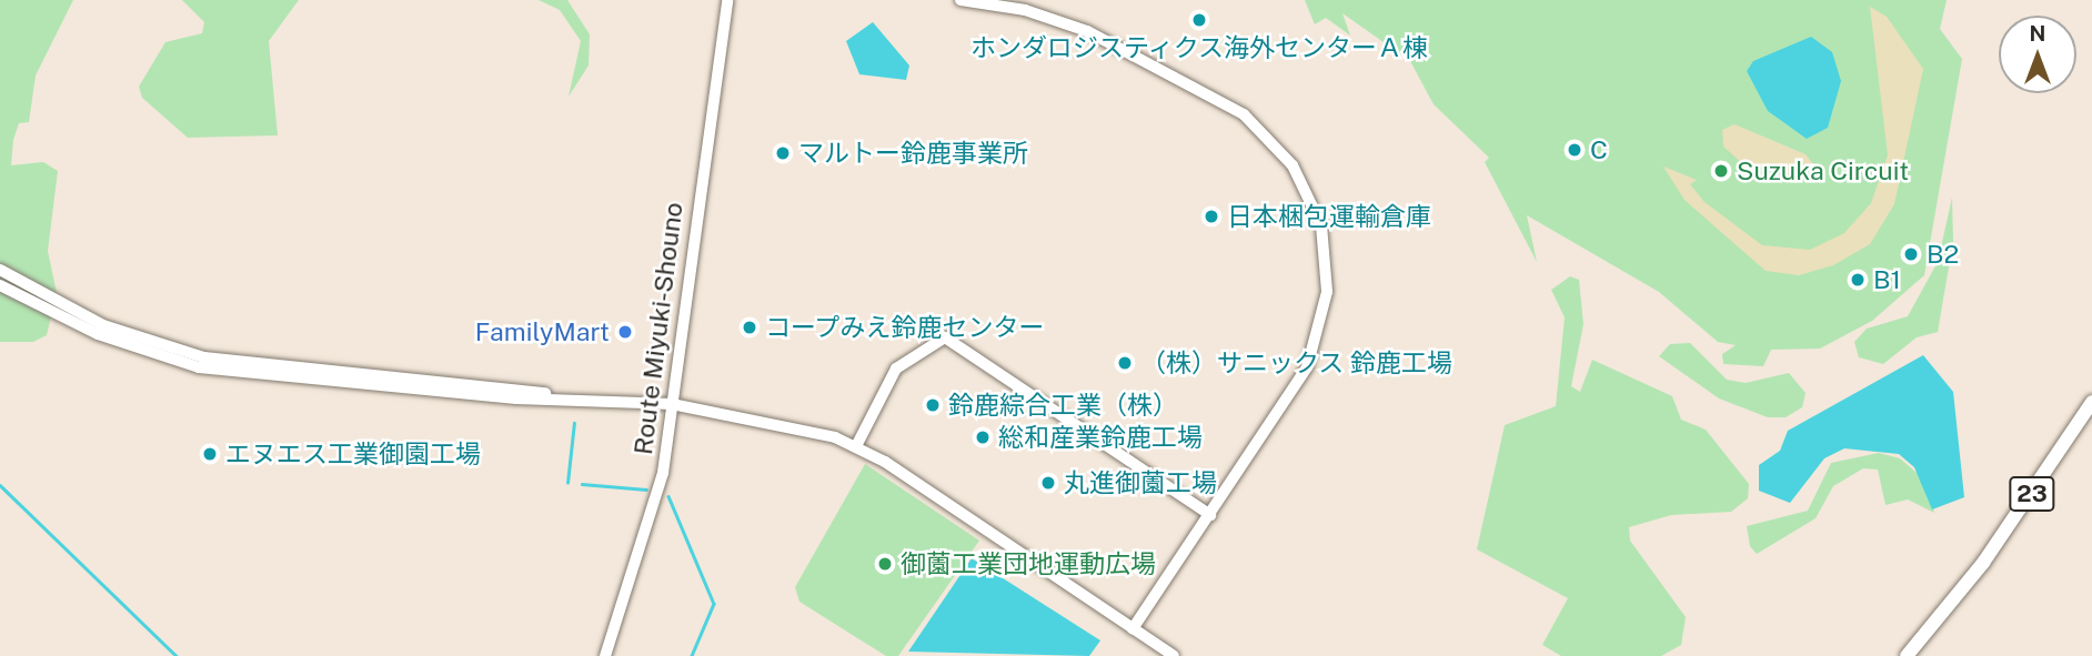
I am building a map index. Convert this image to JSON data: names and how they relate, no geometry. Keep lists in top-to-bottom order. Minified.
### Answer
{"streets":{"highway":["23"],"main road":["Route Miyuki-Shouno"]},"places":["ホンダロジスティクス海外センターＡ棟","C","マルトー鈴鹿事業所","Suzuka Circuit","日本梱包運輸倉庫","B2","B1","コープみえ鈴鹿センター","FamilyMart","（株）サニックス 鈴鹿工場","鈴鹿綜合工業（株）","総和産業鈴鹿工場","エヌエス工業御園工場","丸進御薗工場","御薗工業団地運動広場"],"north":"top"}
